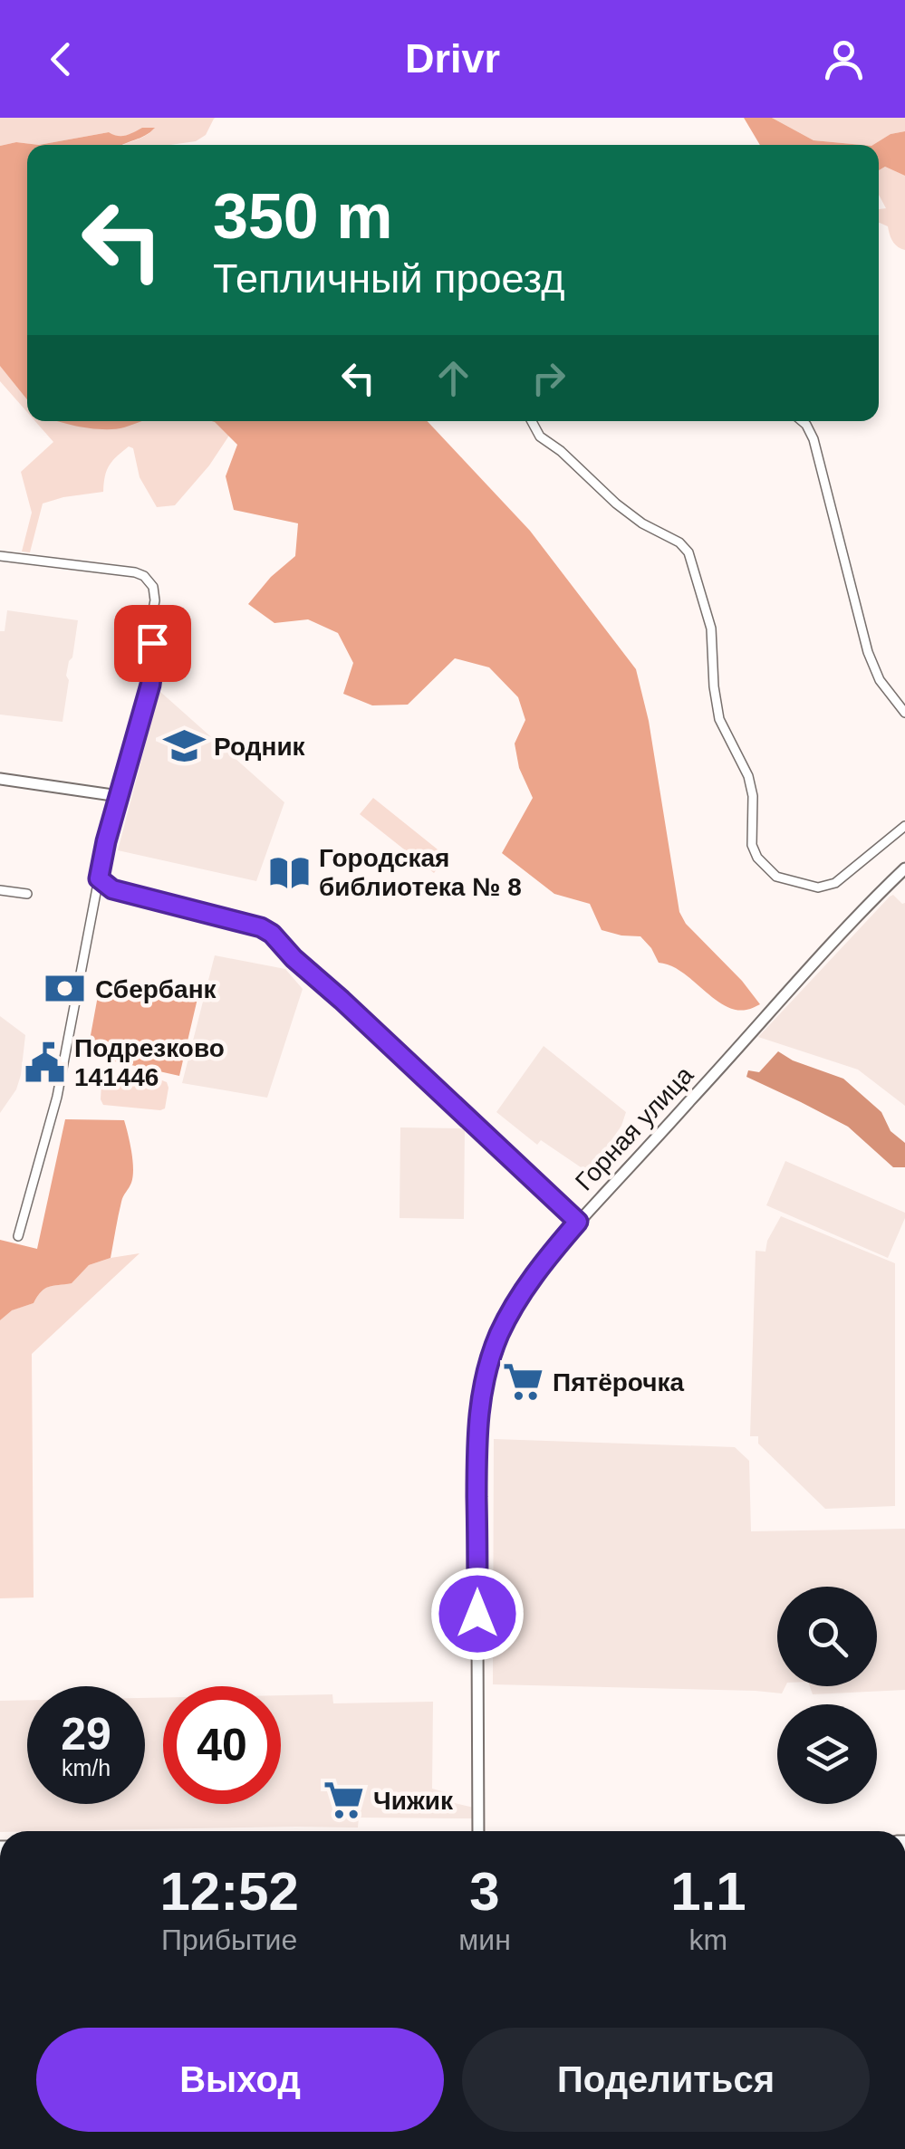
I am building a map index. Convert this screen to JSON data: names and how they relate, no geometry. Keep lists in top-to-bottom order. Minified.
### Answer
{"streets":{"street":["Горная улица"]},"places":{"school or university":["Родник"],"library":["Городская библиотека № 8"],"bank":["Сбербанк"],"public building":["Подрезково 141446"],"supermarket":["Пятёрочка","Чижик"]},"page":{"header":"Drivr","turn":["350 m","Тепличный проезд"],"speed":"29 km/h","limit":"40","eta":["12:52","Прибытие","3","мин","1.1","km"],"buttons":["Выход","Поделиться"]}}
